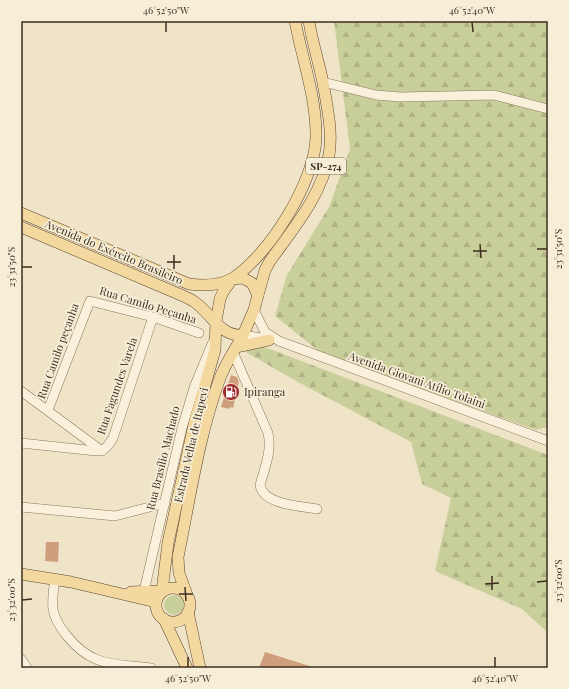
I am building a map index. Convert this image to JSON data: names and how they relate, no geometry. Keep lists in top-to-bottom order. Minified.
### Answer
{"streets":{"main road":["SP-274","Avenida do Exército Brasileiro","Estrada Velha de Itapevi"],"street":["Rua Camilo Peçanha","Rua Camilo peçanha","Avenida Giovani Atílio Tolaini","Rua Fagundes Varela","Rua Brasílio Machado"]},"crossings":[["Avenida do Exército Brasileiro","Estrada Velha de Itapevi"],["Rua Camilo Peçanha","Rua Camilo peçanha"],["Rua Camilo Peçanha","Rua Fagundes Varela"],["Estrada Velha de Itapevi","Rua Brasílio Machado"]],"places":{"fuel station":["Ipiranga"]},"coordinates":["46°52'50\"W","46°52'40\"W","23°31'50\"S","23°32'00\"S"]}
